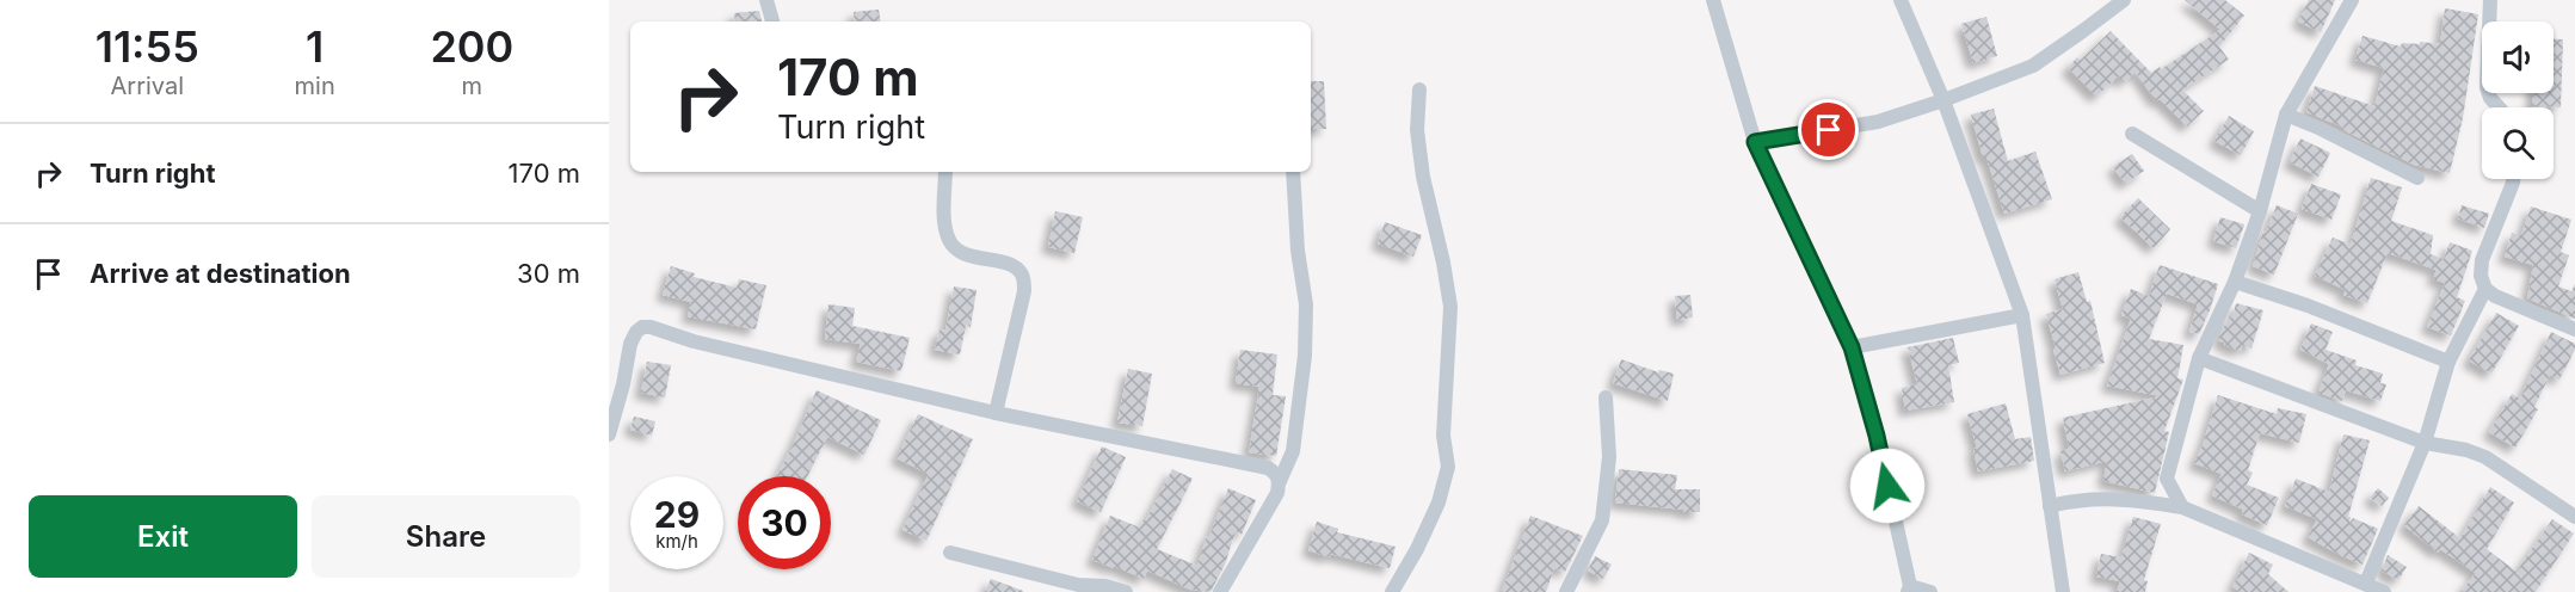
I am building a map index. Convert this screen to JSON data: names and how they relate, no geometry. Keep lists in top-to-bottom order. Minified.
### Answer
{"page":{"eta":["11:55","Arrival","1","min","200","m"],"turn":["170 m","Turn right"],"list":[{"name":"Turn right","value":"170 m"},{"name":"Arrive at destination","value":"30 m"}],"speed":"29 km/h","limit":"30","buttons":["Exit","Share"]}}
